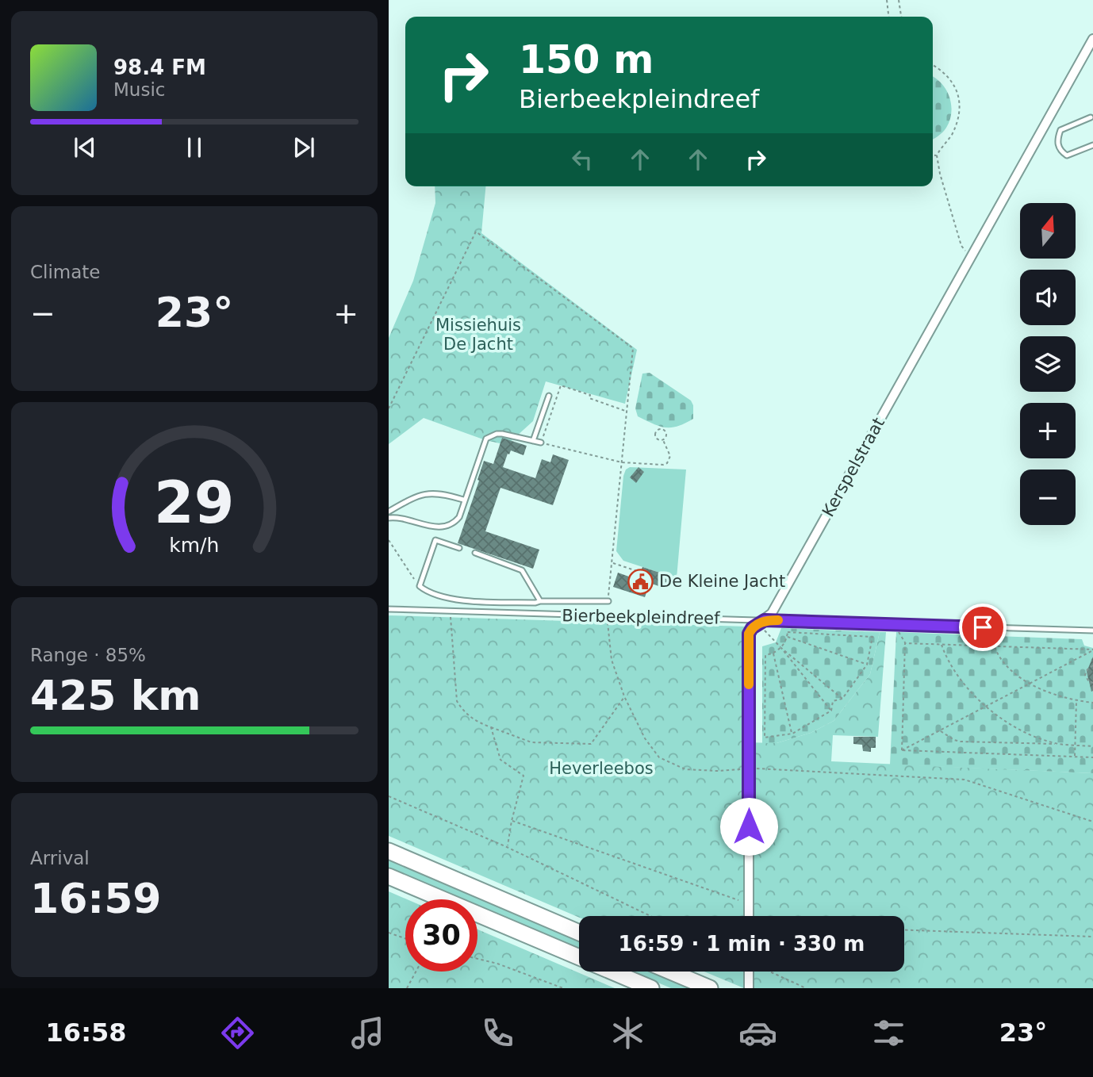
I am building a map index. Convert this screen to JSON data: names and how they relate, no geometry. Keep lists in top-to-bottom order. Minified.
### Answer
{"streets":{"street":["Kerspelstraat"],"lane":["Bierbeekpleindreef"]},"crossings":[["Kerspelstraat","Bierbeekpleindreef"]],"parks":["Missiehuis De Jacht","Heverleebos"],"places":{"public building":["De Kleine Jacht"]},"north":"top","page":{"turn":["150 m","Bierbeekpleindreef"],"song":["98.4 FM","Music"],"map_buttons":["+","−"],"tile":["Climate",["Range · 85%","425 km"],["Arrival","16:59"]],"heat":["−","23°","+"],"limit":"30","trip":"16:59 · 1 min · 330 m","tabs":["16:58","23°"],"gauge":["29","km/h"]}}
